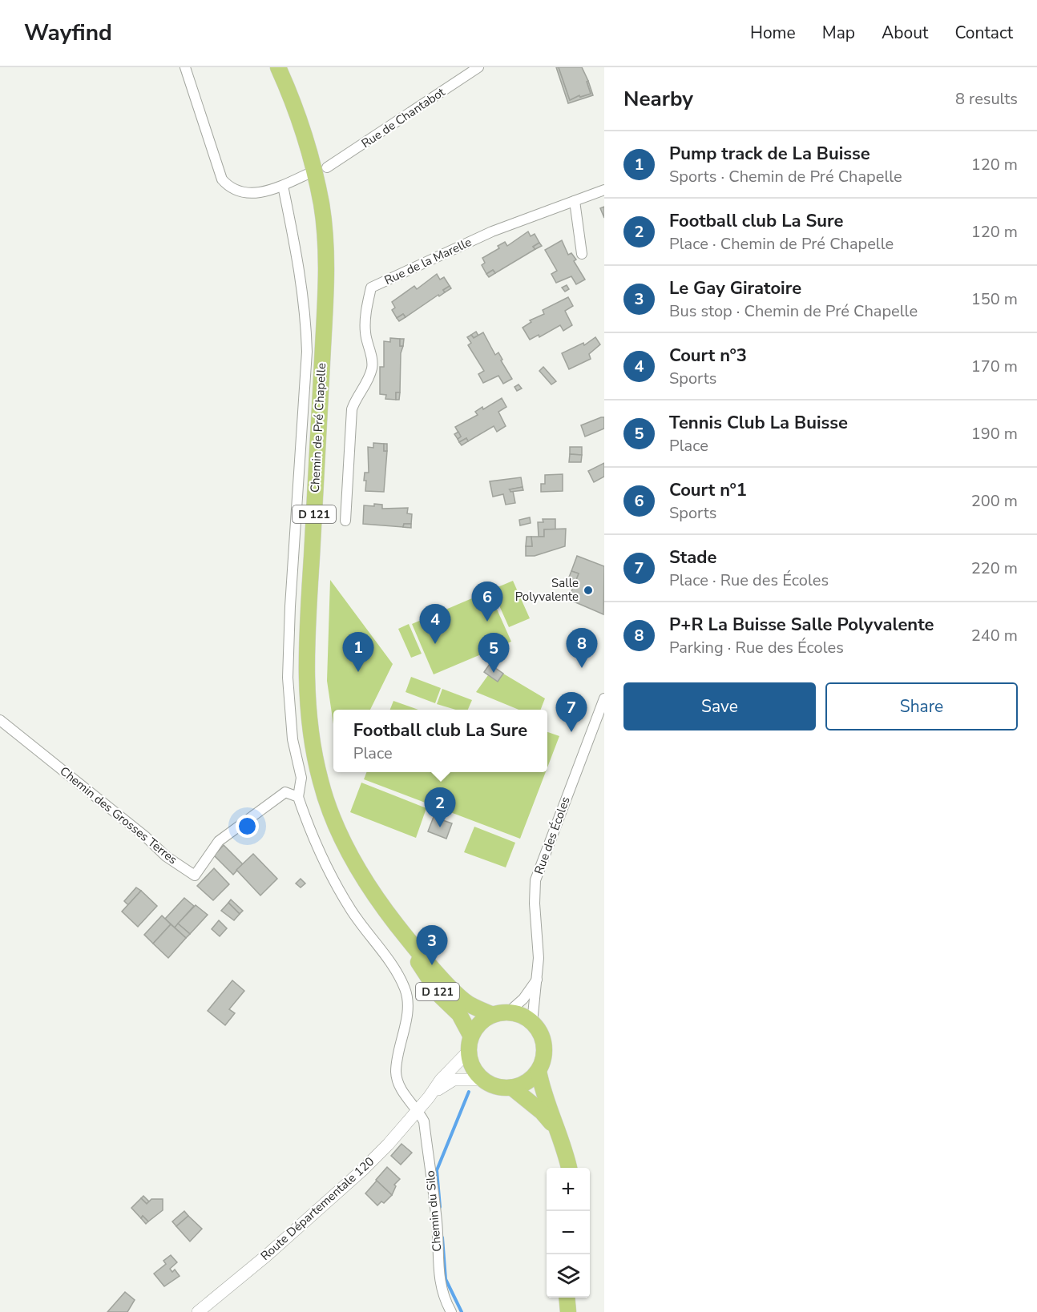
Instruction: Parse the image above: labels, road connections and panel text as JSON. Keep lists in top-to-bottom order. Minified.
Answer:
{"streets":{"main road":["Chemin de Pré Chapelle","D 121"],"street":["Rue de Chantabot","Rue de la Marelle","Chemin des Grosses Terres","Rue des Écoles","Route Départementale 120","Chemin du Silo"]},"crossings":[["Chemin de Pré Chapelle","Rue des Écoles"],["Route Départementale 120","Chemin du Silo"]],"places":["Salle Polyvalente"],"page":{"header":"Wayfind","nav":["Home","Map","About","Contact"],"heading":["Nearby","8 results"],"list":[{"mark":"1","name":"Pump track de La Buisse","note":"Sports · Chemin de Pré Chapelle","value":"120 m"},{"mark":"2","name":"Football club La Sure","note":"Place · Chemin de Pré Chapelle","value":"120 m"},{"mark":"3","name":"Le Gay Giratoire","note":"Bus stop · Chemin de Pré Chapelle","value":"150 m"},{"mark":"4","name":"Court n°3","note":"Sports","value":"170 m"},{"mark":"5","name":"Tennis Club La Buisse","note":"Place","value":"190 m"},{"mark":"6","name":"Court n°1","note":"Sports","value":"200 m"},{"mark":"7","name":"Stade","note":"Place · Rue des Écoles","value":"220 m"},{"mark":"8","name":"P+R La Buisse Salle Polyvalente","note":"Parking · Rue des Écoles","value":"240 m"}],"pins":["6","4","8","1","5","7","2","3"],"buttons":["Save","Share"],"popup":["Football club La Sure","Place"],"map_buttons":["+","−"]}}
